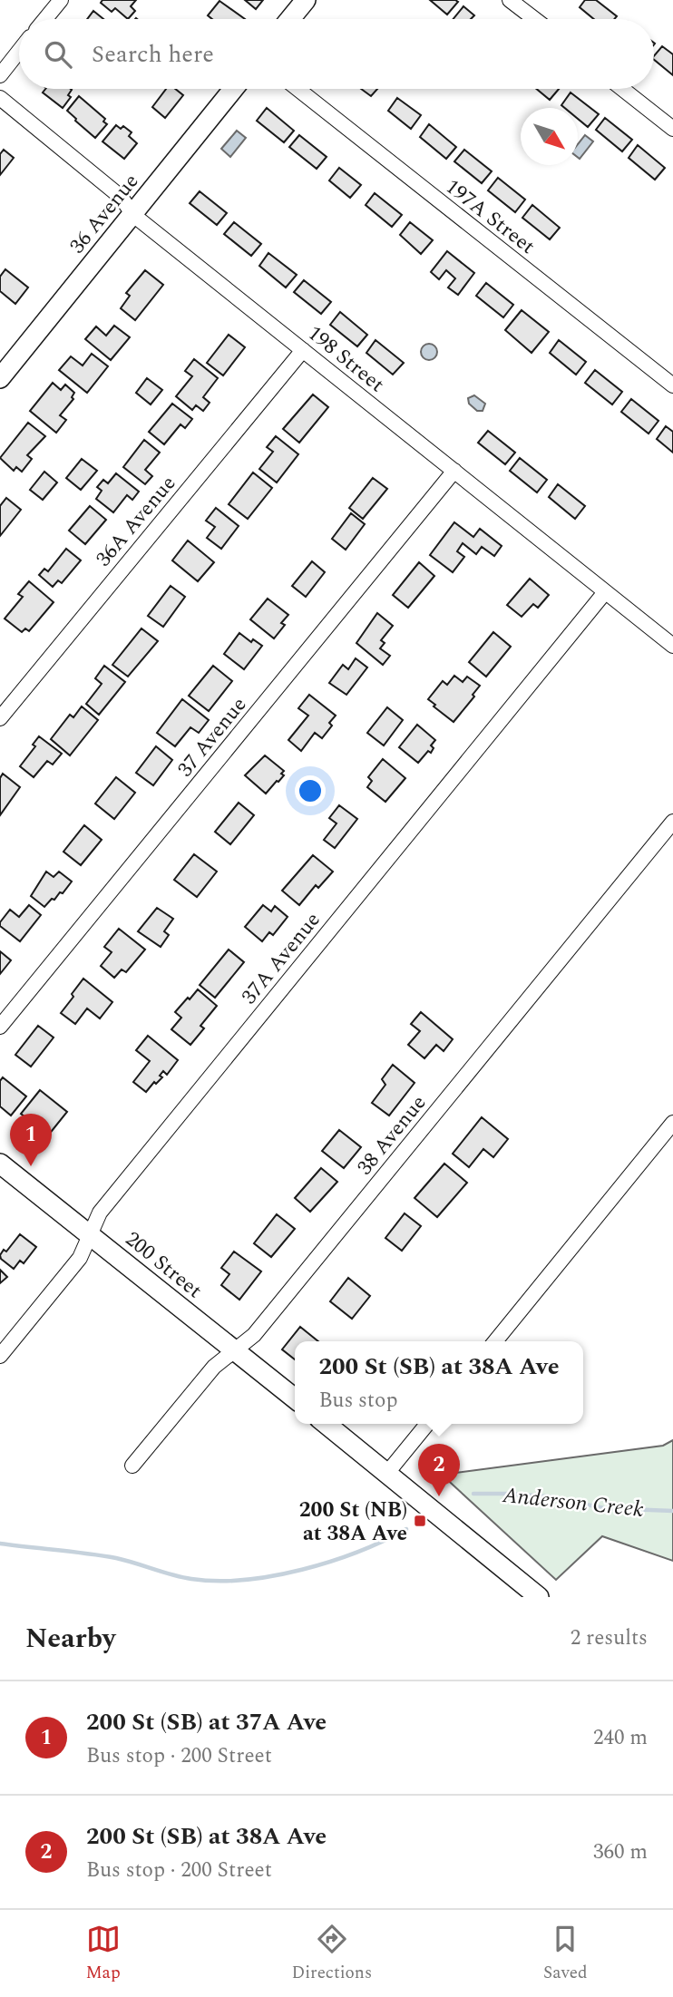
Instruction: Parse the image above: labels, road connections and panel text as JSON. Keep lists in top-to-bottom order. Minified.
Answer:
{"streets":{"main road":["36 Avenue","200 Street"],"street":["197A Street","198 Street","36A Avenue","37 Avenue","37A Avenue","38 Avenue"]},"crossings":[["36 Avenue","198 Street"],["198 Street","36A Avenue"],["198 Street","37 Avenue"],["198 Street","37A Avenue"],["37A Avenue","200 Street"],["38 Avenue","200 Street"]],"water":["Anderson Creek"],"places":{"transit":["200 St (NB) at 38A Ave"]},"north":"bottom right","page":{"search":"Search here","pins":["1","2"],"popup":["200 St (SB) at 38A Ave","Bus stop"],"heading":["Nearby","2 results"],"list":[{"mark":"1","name":"200 St (SB) at 37A Ave","note":"Bus stop · 200 Street","value":"240 m"},{"mark":"2","name":"200 St (SB) at 38A Ave","note":"Bus stop · 200 Street","value":"360 m"}],"nav":["Map","Directions","Saved"]}}
